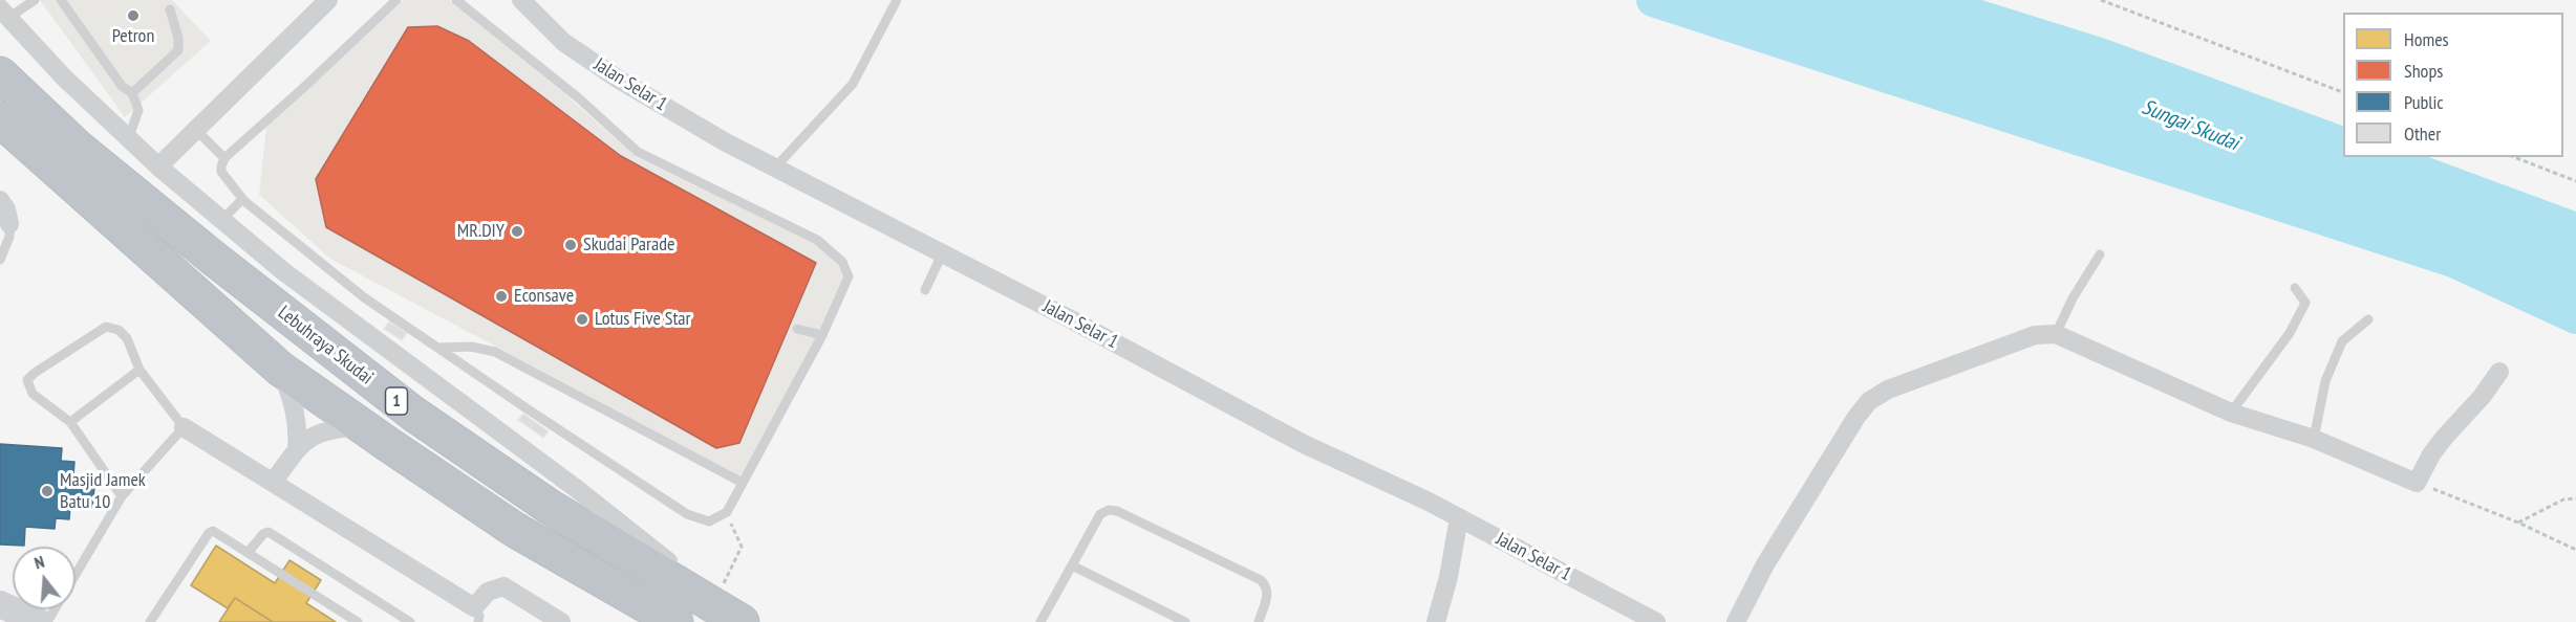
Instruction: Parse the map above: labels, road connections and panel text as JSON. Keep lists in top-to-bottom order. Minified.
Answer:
{"streets":{"highway":["Lebuhraya Skudai","1"],"street":["Jalan Selar 1"]},"water":["Sungai Skudai"],"places":["Petron","MR.DIY","Skudai Parade","Econsave","Lotus Five Star","Masjid Jamek Batu 10"],"legend":["Homes","Shops","Public","Other"],"north":"top"}
